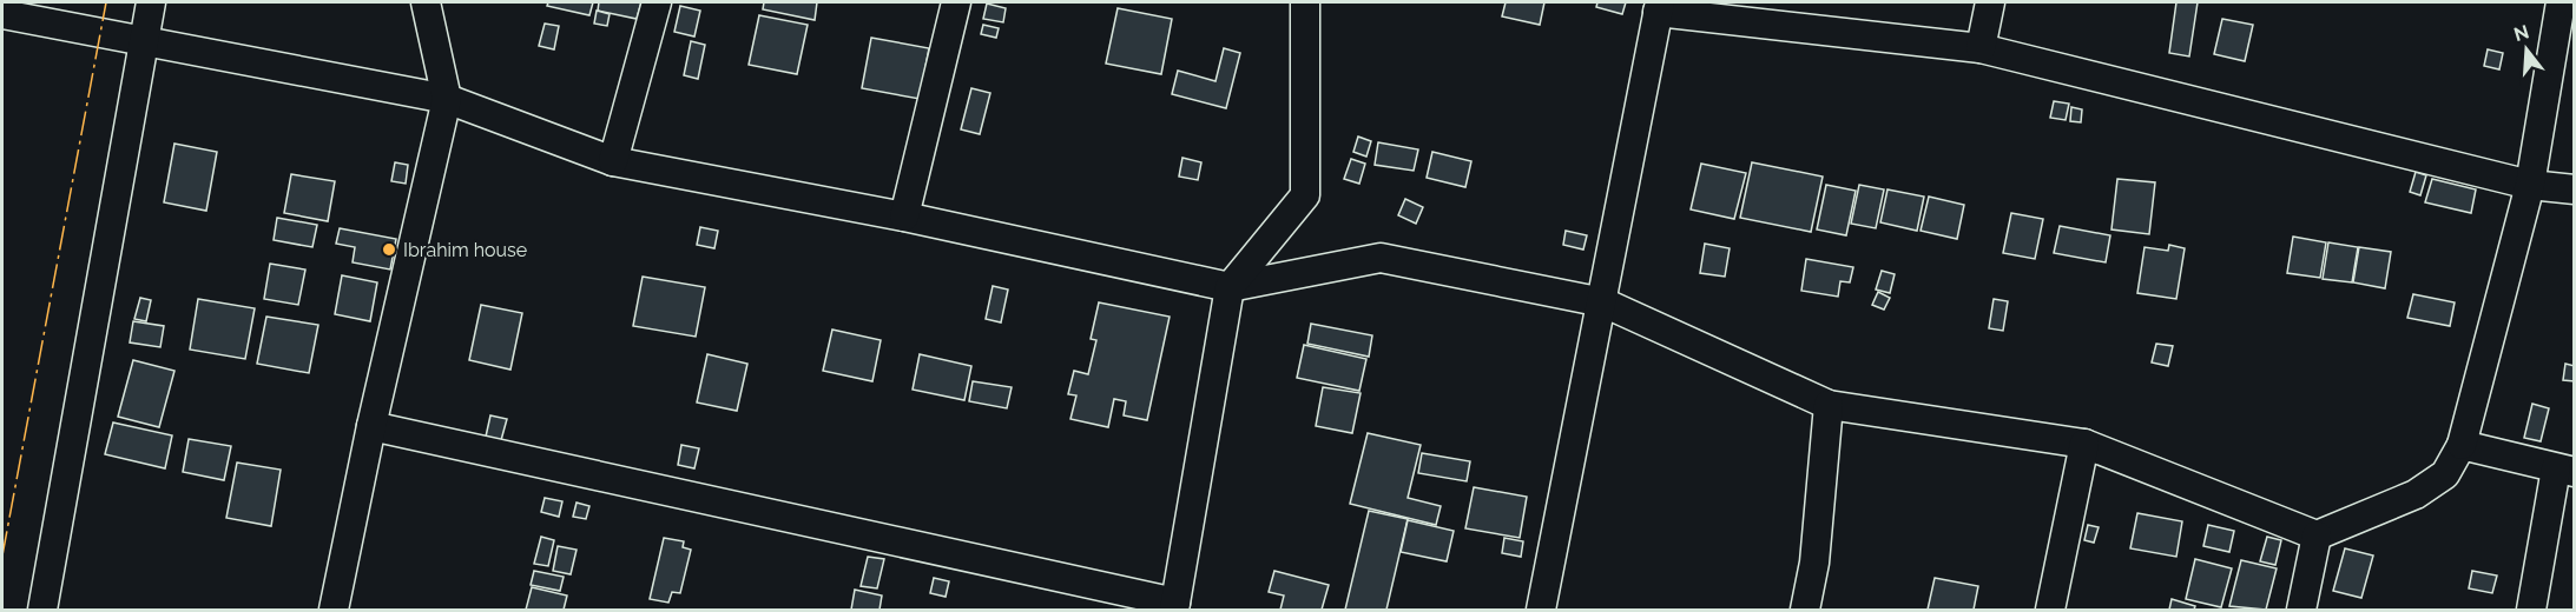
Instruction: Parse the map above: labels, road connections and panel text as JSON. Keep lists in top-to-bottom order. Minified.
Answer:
{"places":["Ibrahim house"],"north":"top"}
